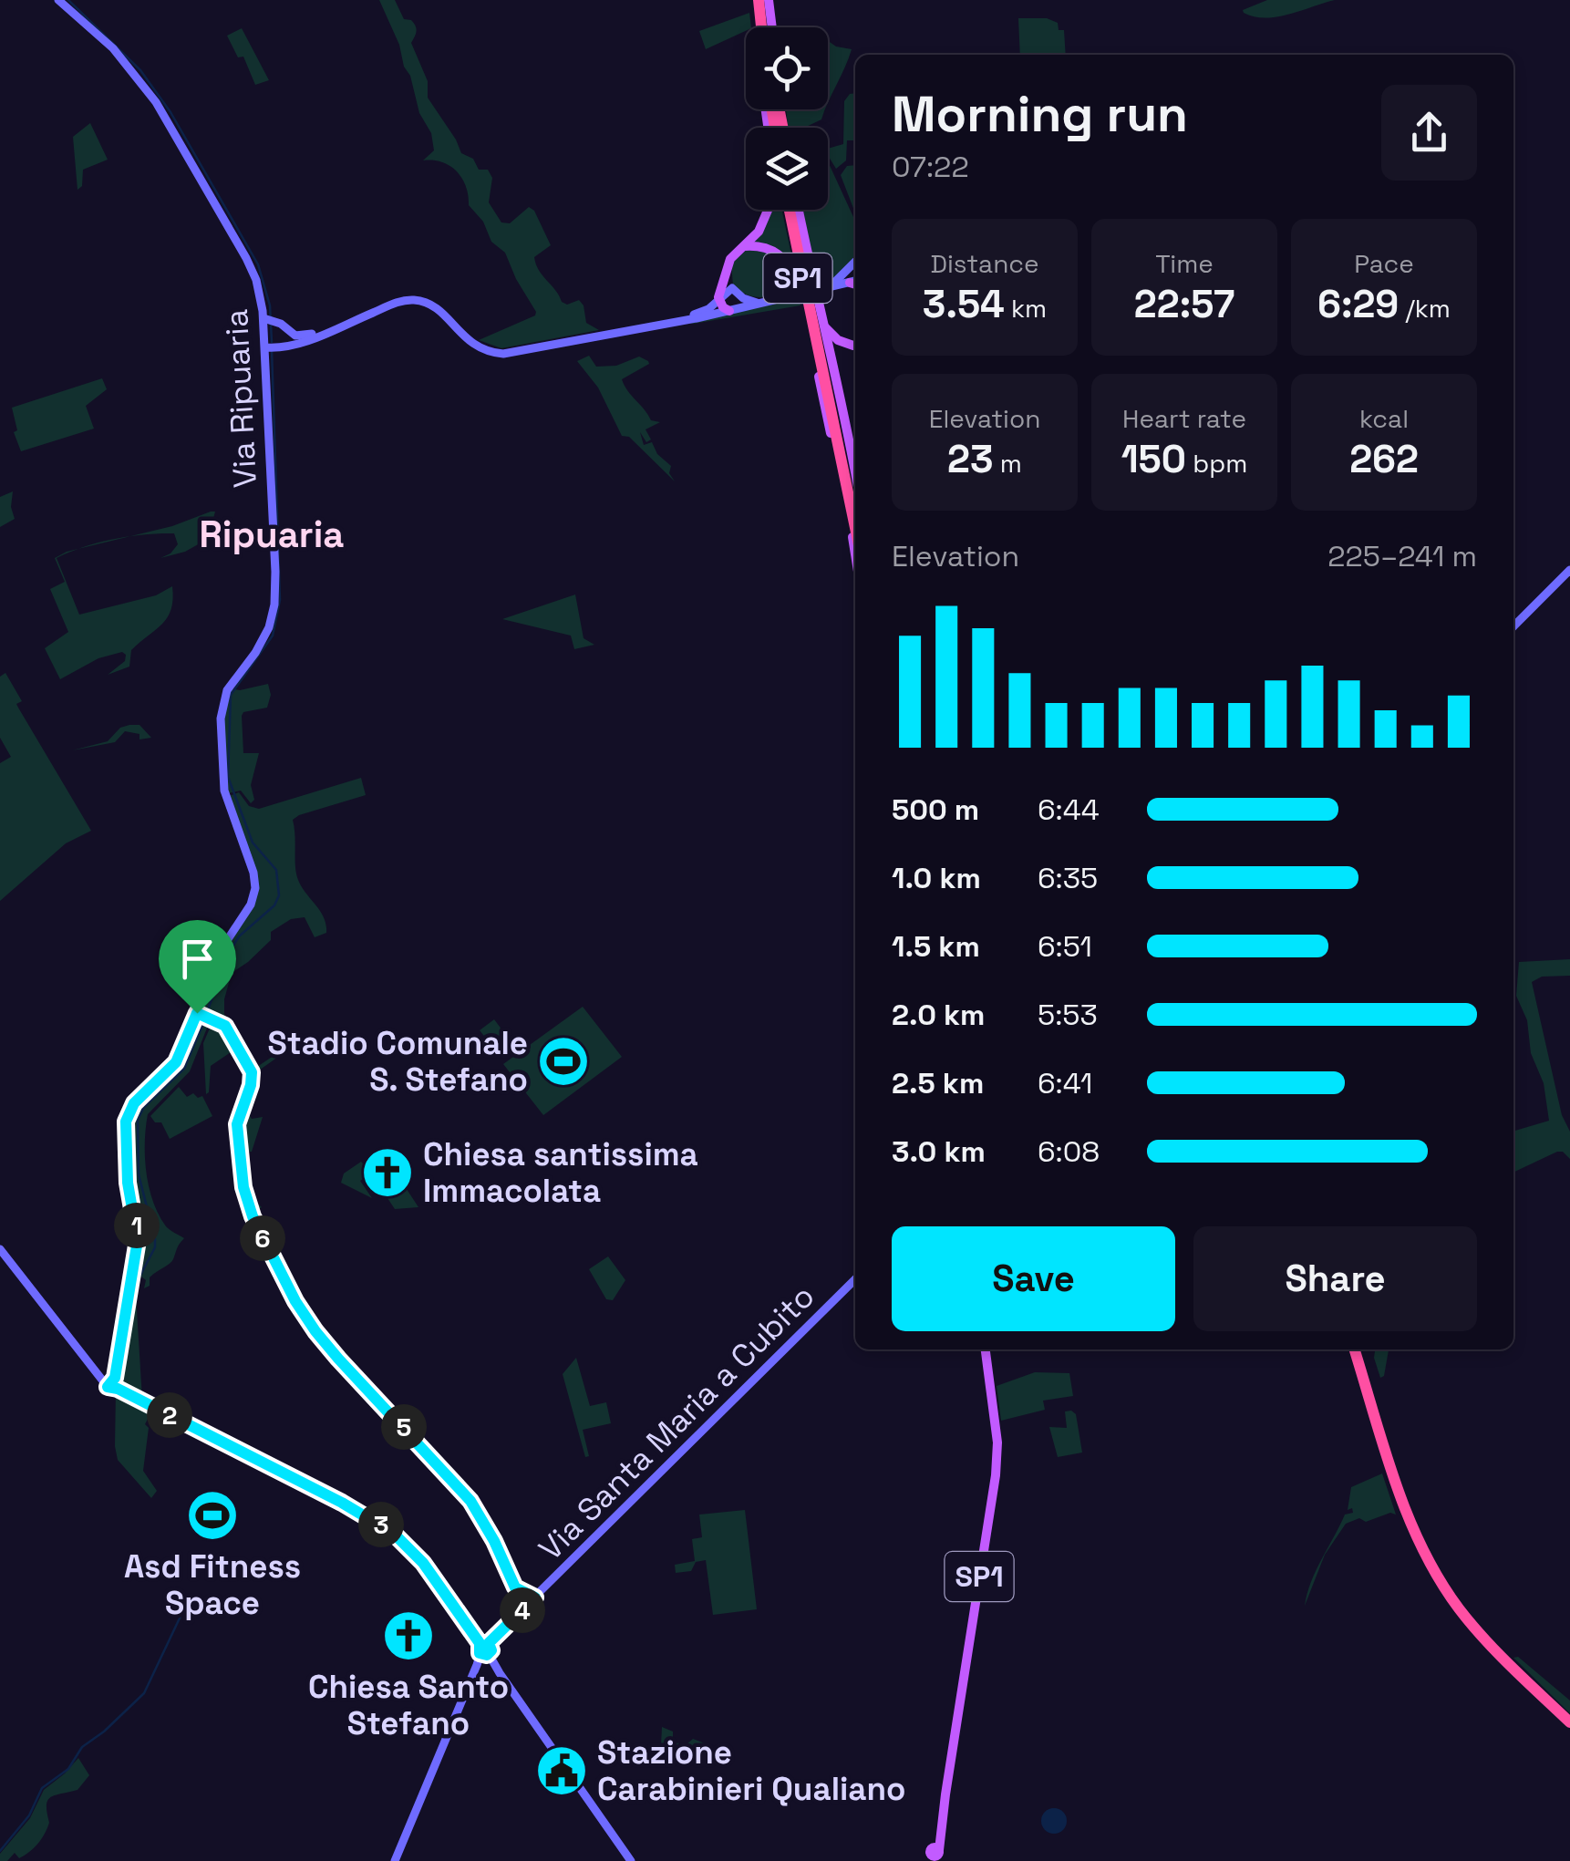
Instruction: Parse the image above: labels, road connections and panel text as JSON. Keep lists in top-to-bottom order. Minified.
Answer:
{"streets":{"main road":["SP1","Via Ripuaria","Via Santa Maria a Cubito"]},"districts":["Ripuaria"],"places":{"sports":["Stadio Comunale S. Stefano","Asd Fitness Space"],"church":["Chiesa santissima Immacolata","Chiesa Santo Stefano"],"public building":["Stazione Carabinieri Qualiano"]},"page":{"heading":["Morning run","07:22"],"stats":[["Distance","3.54 km"],["Time","22:57"],["Pace","6:29 /km"],["Elevation","23 m"],["Heart rate","150 bpm"],["kcal","262"]],"chart":["Elevation","225–241 m"],"list":[{"name":"500 m","note":"6:44"},{"name":"1.0 km","note":"6:35"},{"name":"1.5 km","note":"6:51"},{"name":"2.0 km","note":"5:53"},{"name":"2.5 km","note":"6:41"},{"name":"3.0 km","note":"6:08"}],"pins":["1","6","2","5","3","4"],"buttons":["Save","Share"]}}
